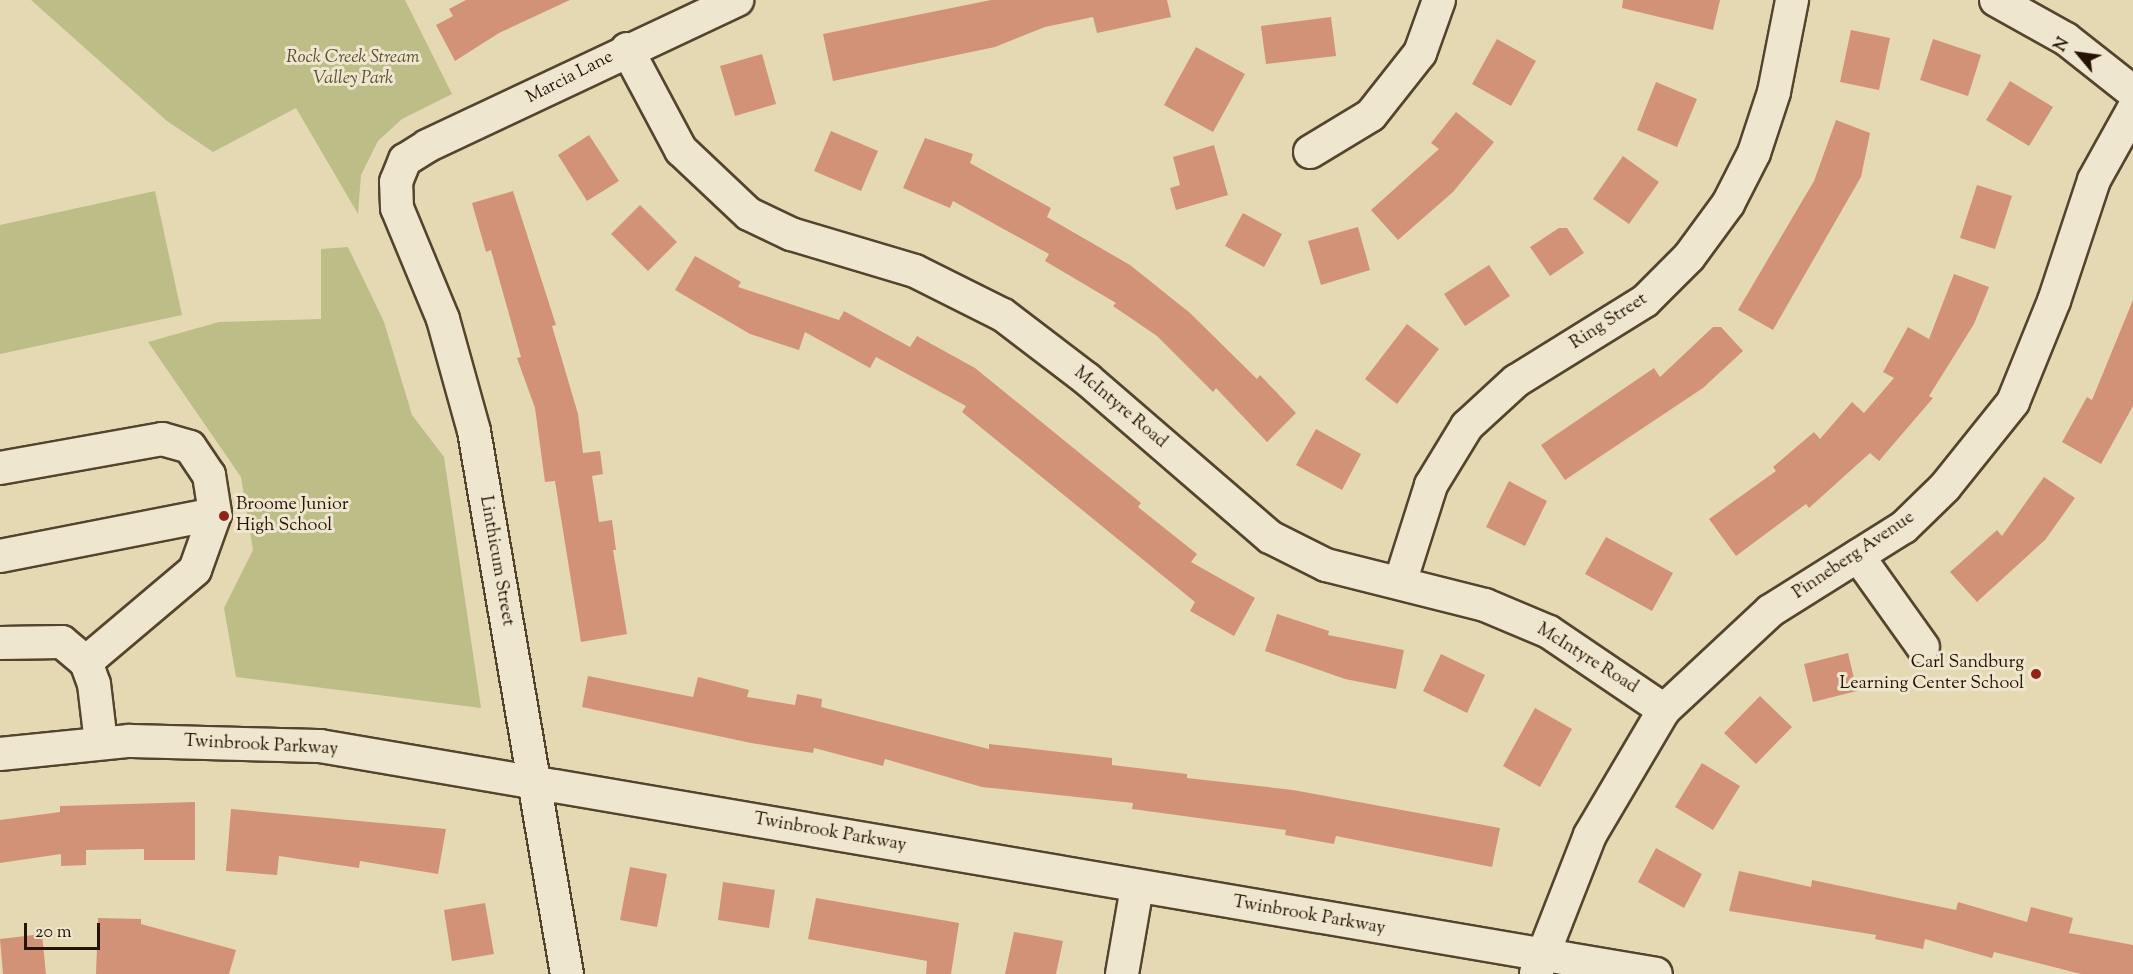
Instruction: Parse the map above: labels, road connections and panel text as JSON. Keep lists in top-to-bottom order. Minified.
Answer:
{"streets":{"street":["Marcia Lane","Ring Street","McIntyre Road","Pinneberg Avenue","Linthicum Street","Twinbrook Parkway"]},"crossings":[["Marcia Lane","McIntyre Road"],["Marcia Lane","Linthicum Street"],["Ring Street","McIntyre Road"],["McIntyre Road","Pinneberg Avenue"],["Pinneberg Avenue","Twinbrook Parkway"],["Linthicum Street","Twinbrook Parkway"]],"parks":["Rock Creek Stream Valley Park"],"places":["Broome Junior High School","Carl Sandburg Learning Center School"],"scale_bar":"20 m","north":"top left"}
